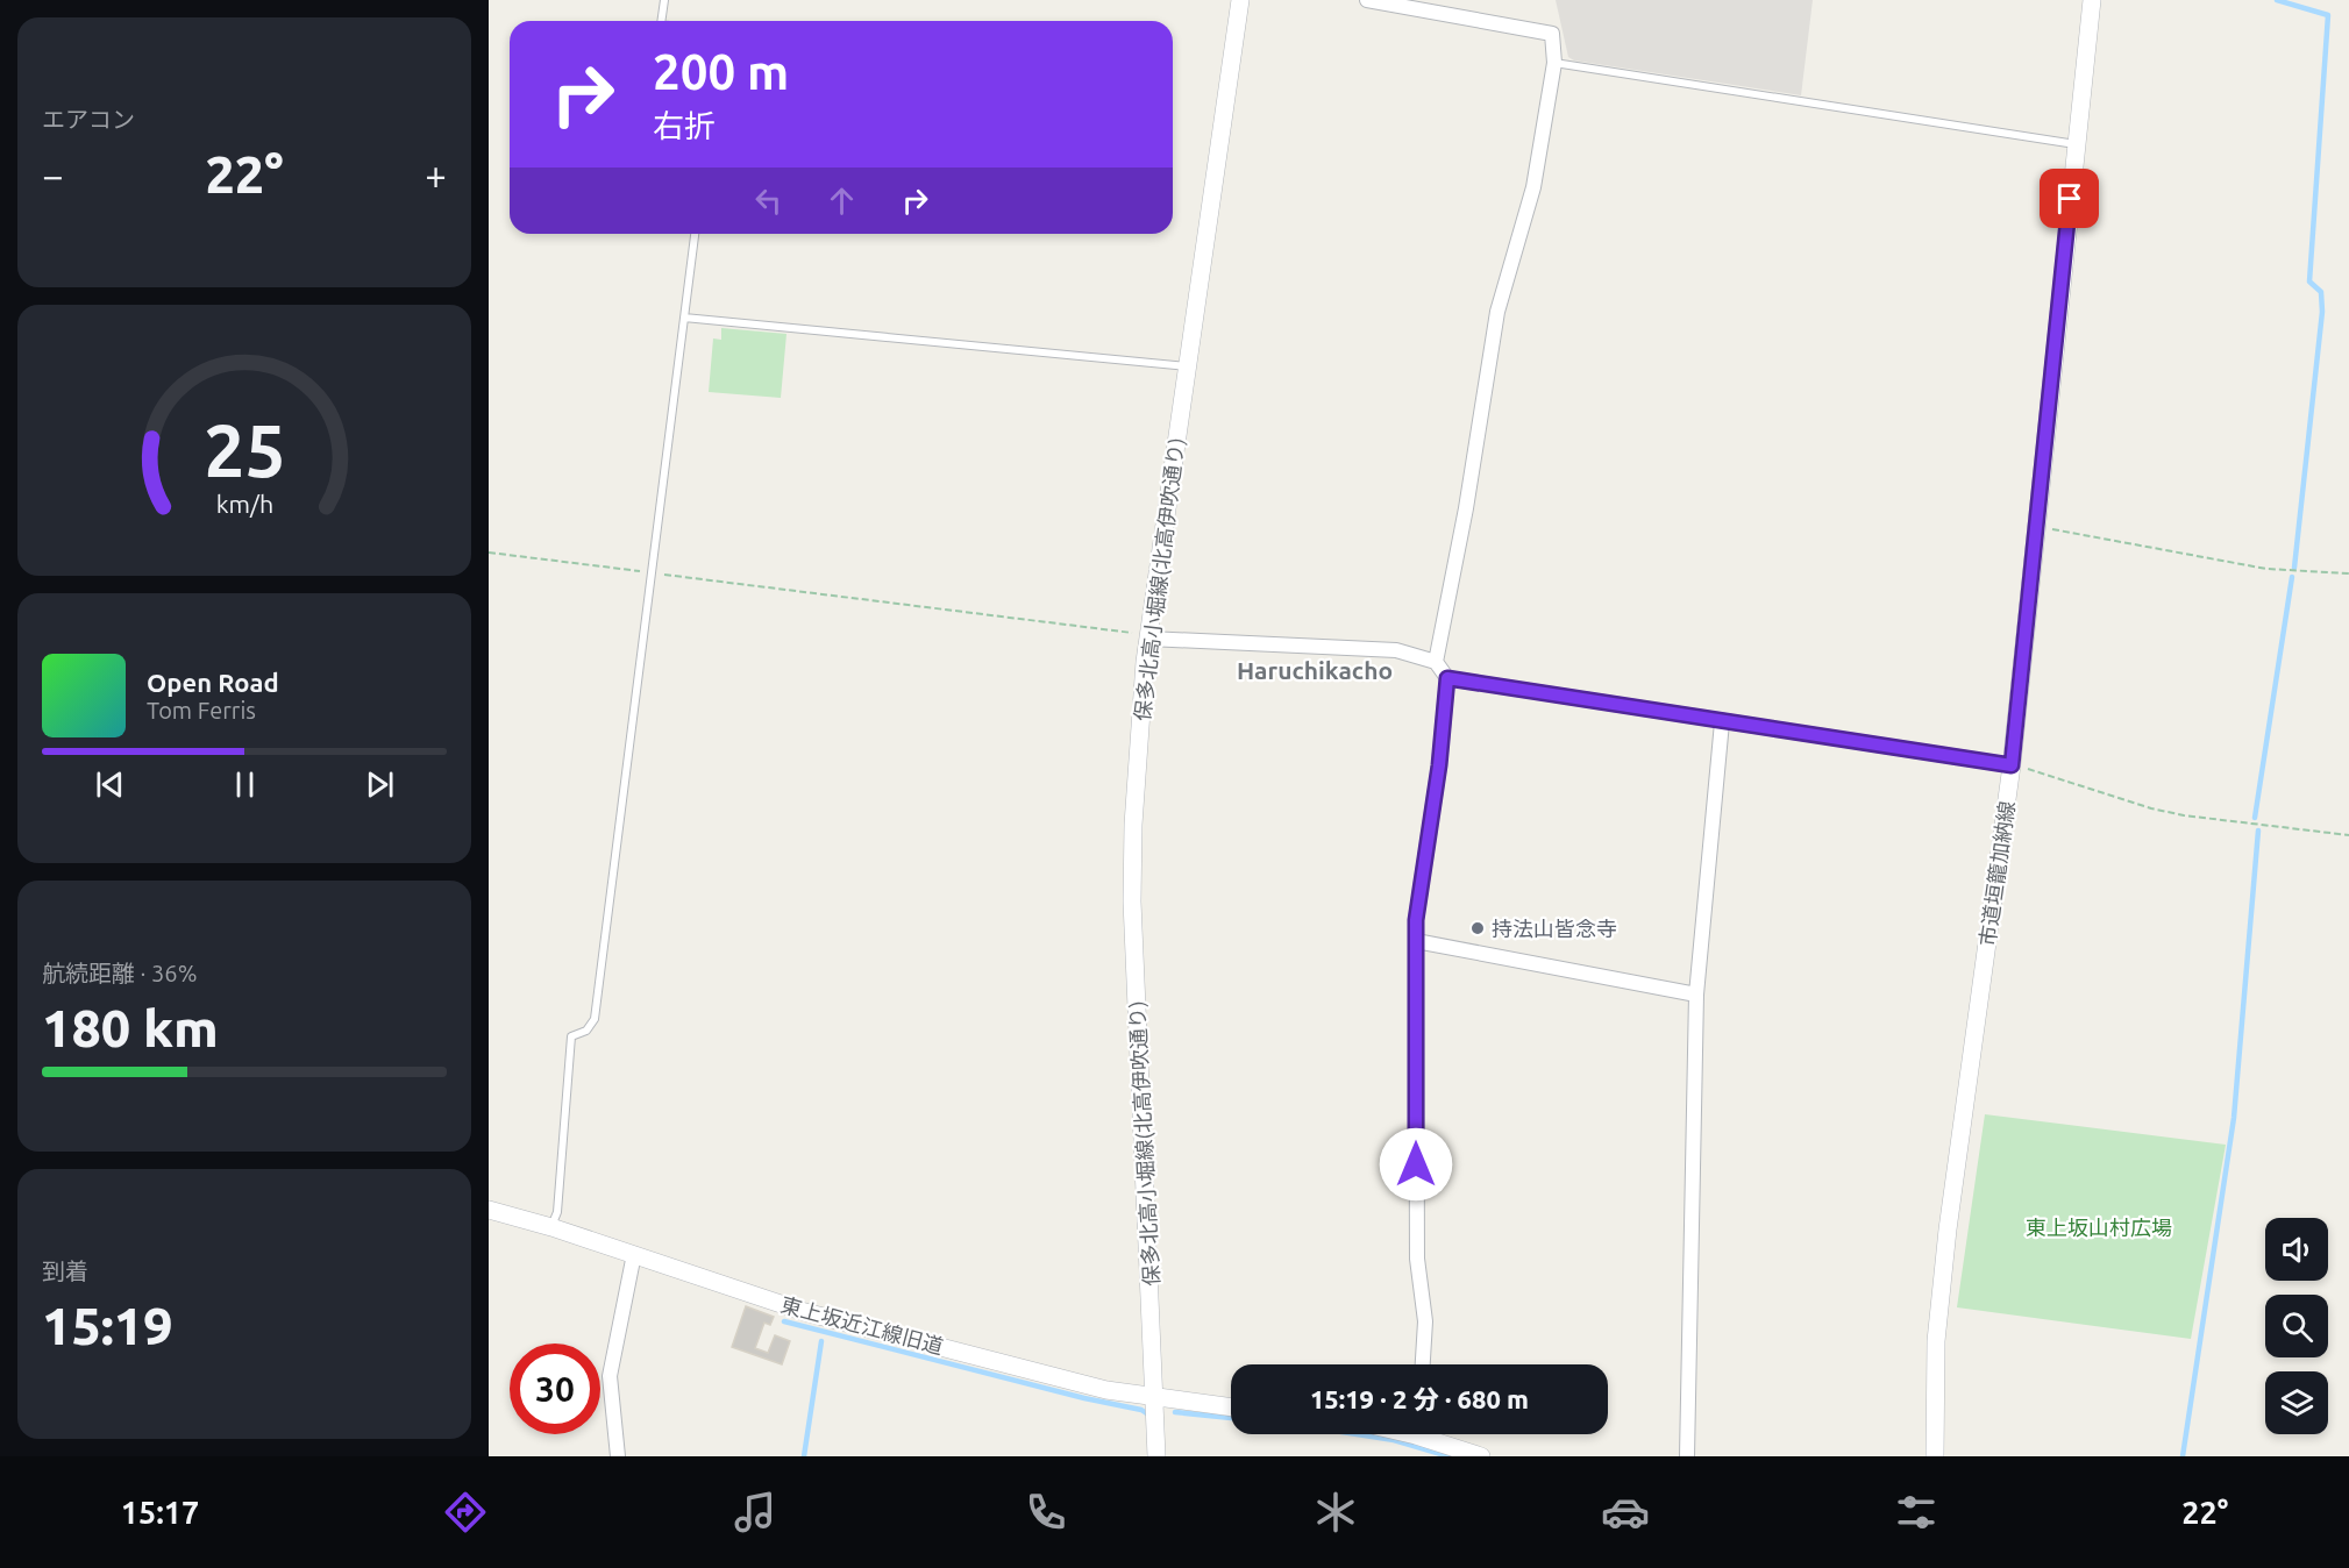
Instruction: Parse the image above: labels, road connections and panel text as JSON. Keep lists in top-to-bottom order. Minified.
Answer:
{"streets":{"street":["保多北高小堀線(北高伊吹通り)","市道垣籠加納線","東上坂近江線旧道"]},"crossings":[["保多北高小堀線(北高伊吹通り)","東上坂近江線旧道"]],"districts":["Haruchikacho"],"parks":["東上坂山村広場"],"places":["持法山皆念寺"],"page":{"tile":["エアコン",["航続距離 · 36%","180 km"],["到着","15:19"]],"turn":["200 m","右折"],"heat":["−","22°","+"],"song":["Open Road","Tom Ferris"],"limit":"30","trip":"15:19 · 2 分 · 680 m","tabs":["15:17","22°"],"gauge":["25","km/h"]}}
